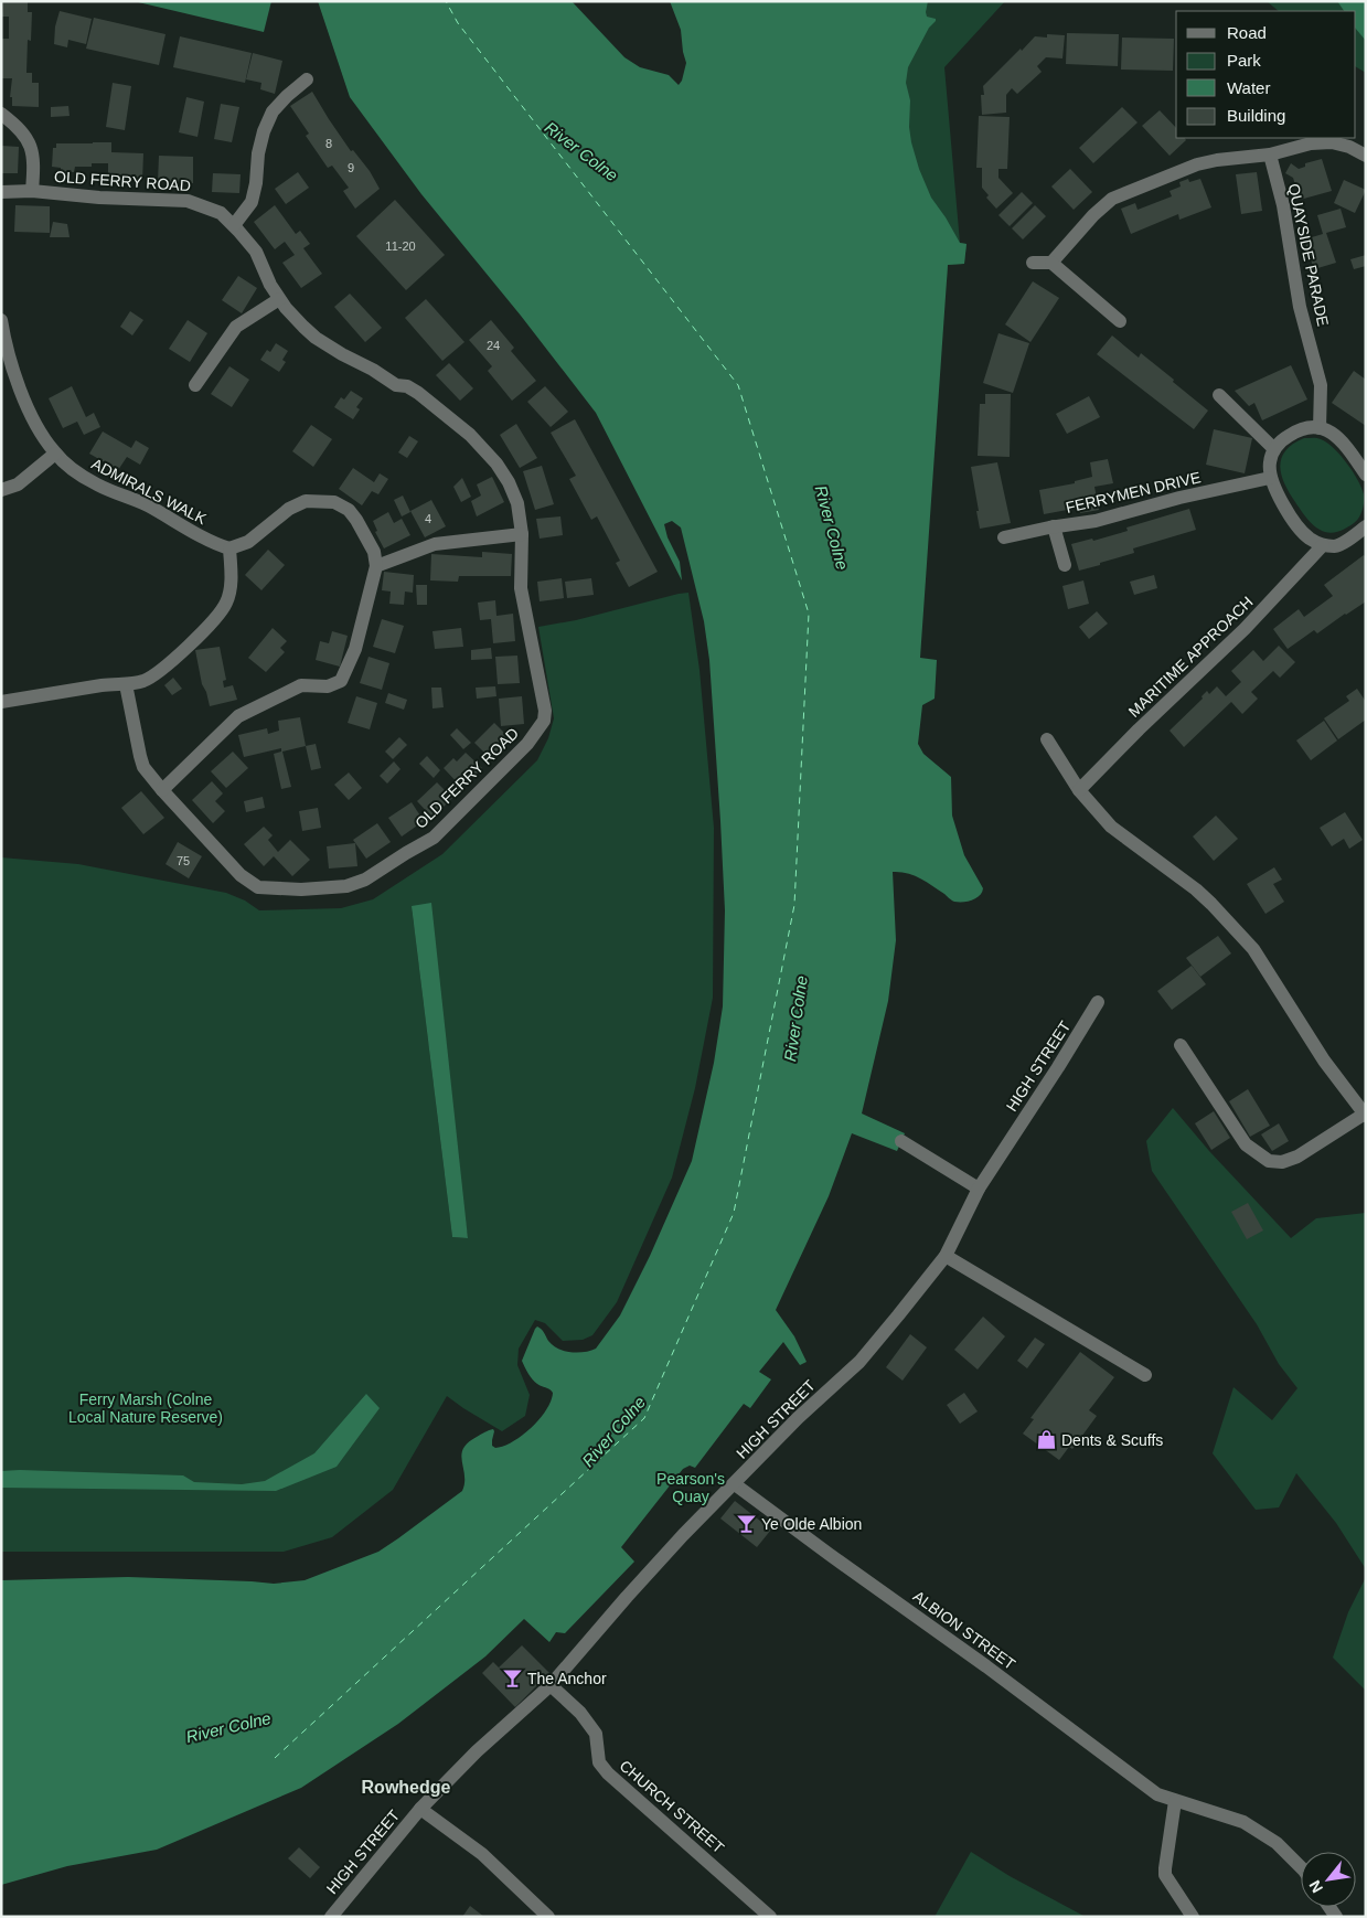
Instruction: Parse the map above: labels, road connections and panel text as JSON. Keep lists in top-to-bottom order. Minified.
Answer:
{"streets":{"street":["OLD FERRY ROAD","QUAYSIDE PARADE","ADMIRALS WALK","FERRYMEN DRIVE","MARITIME APPROACH","HIGH STREET","ALBION STREET","CHURCH STREET"]},"crossings":[["HIGH STREET","ALBION STREET"],["HIGH STREET","CHURCH STREET"]],"districts":["Rowhedge"],"water":["River Colne"],"parks":["Ferry Marsh (Colne Local Nature Reserve)","Pearson's Quay"],"places":{"shop":["Dents & Scuffs"],"bar":["Ye Olde Albion","The Anchor"]},"house_numbers":["8","9","11-20","24","4","75"],"legend":["Road","Park","Water","Building"],"north":"bottom left"}
